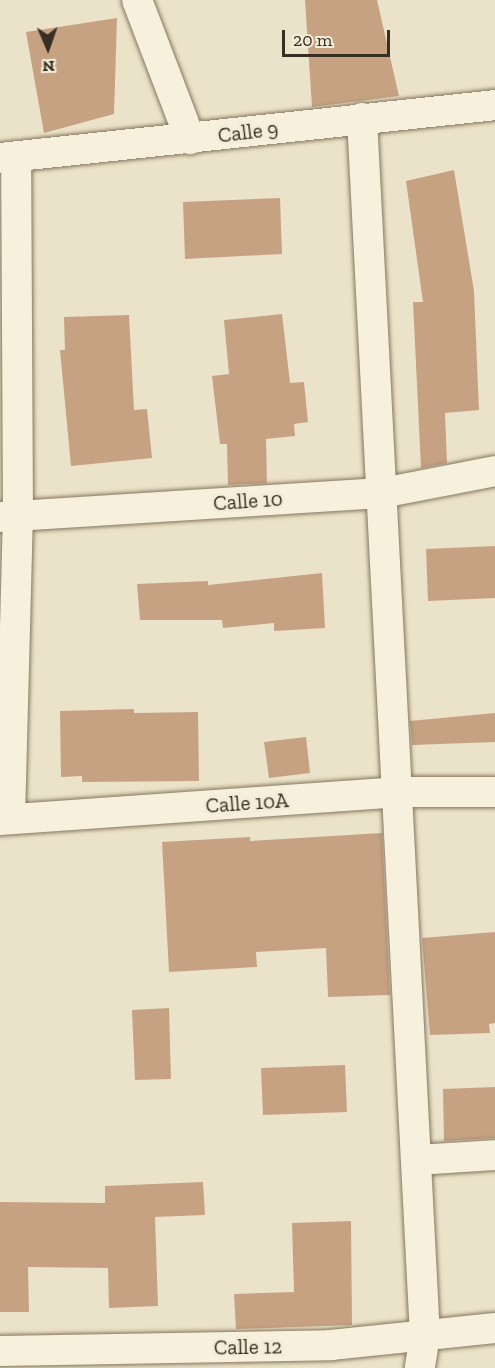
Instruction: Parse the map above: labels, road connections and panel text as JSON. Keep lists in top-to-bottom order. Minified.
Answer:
{"streets":{"street":["Calle 9","Calle 10","Calle 10A","Calle 12"]},"scale_bar":"20 m","north":"bottom"}
